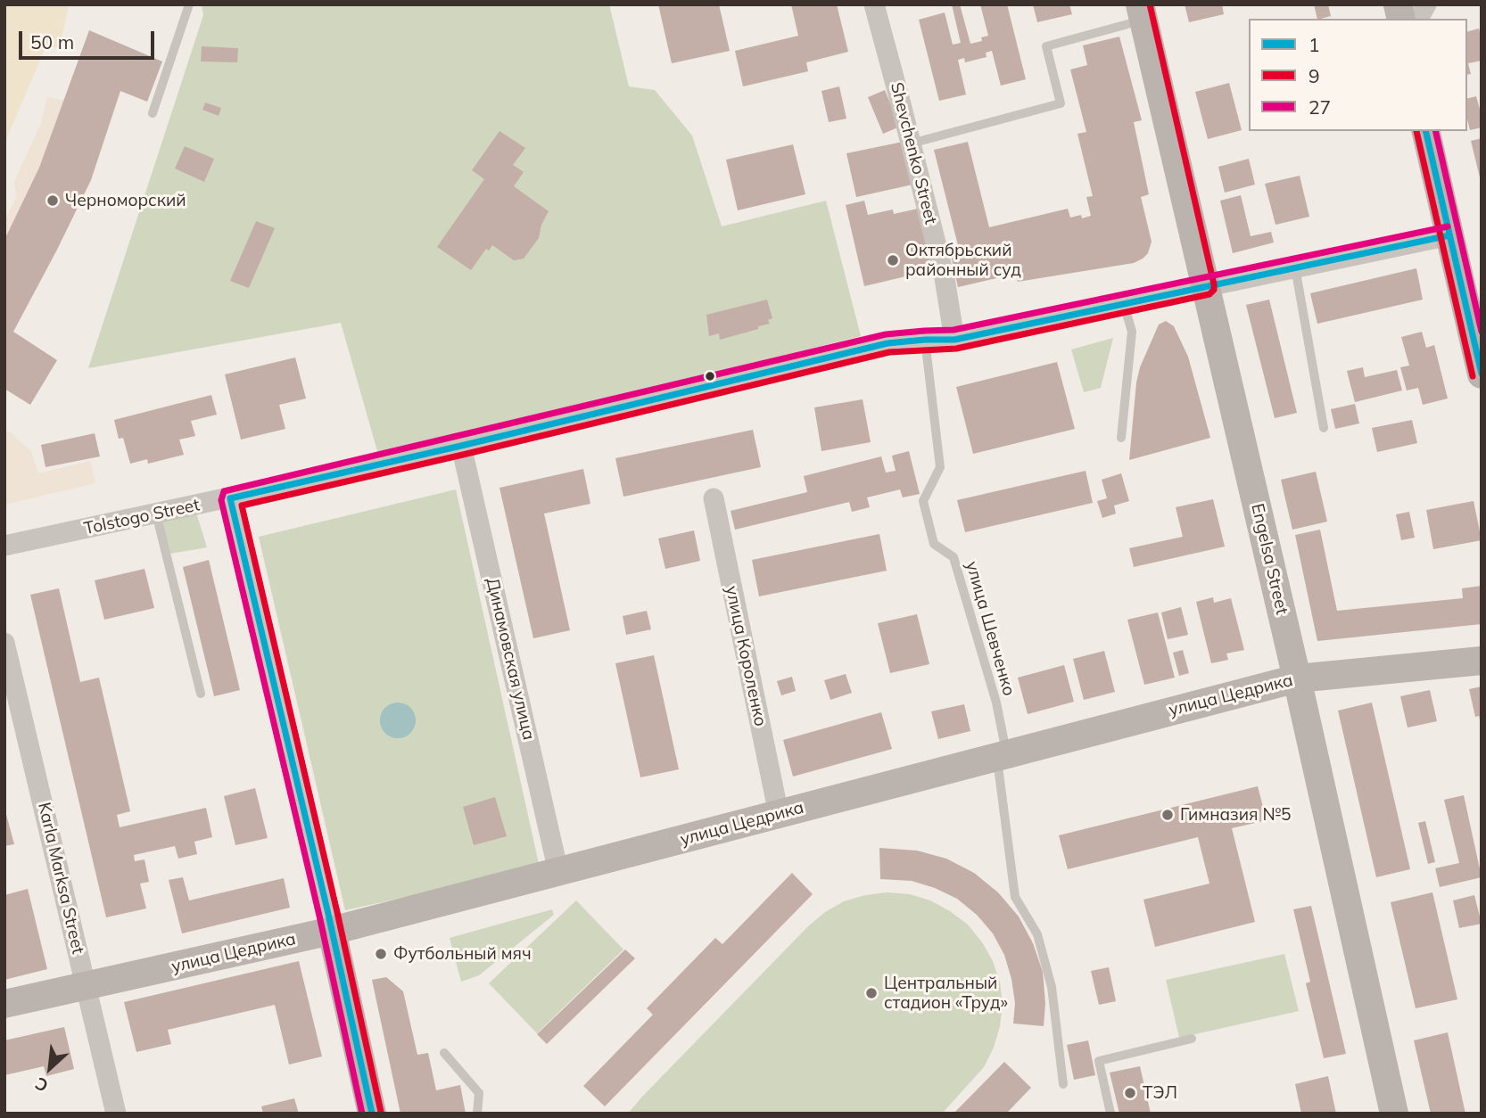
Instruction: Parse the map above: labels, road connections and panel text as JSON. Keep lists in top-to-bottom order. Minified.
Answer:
{"streets":{"street":["Shevchenko Street","Tolstogo Street","Engelsa Street","улица Короленко","Динамовская улица","улица Цедрика","Karla Marksa Street"],"lane":["улица Шевченко"]},"crossings":[["Shevchenko Street","Tolstogo Street"],["Tolstogo Street","Engelsa Street"],["Tolstogo Street","улица Шевченко"],["Tolstogo Street","Динамовская улица"],["Engelsa Street","улица Цедрика"],["улица Шевченко","улица Цедрика"],["улица Короленко","улица Цедрика"],["Динамовская улица","улица Цедрика"],["улица Цедрика","Karla Marksa Street"]],"places":["Черноморский","Октябрьский районный суд","Гимназия №5","Футбольный мяч","Центральный стадион «Труд»","ТЭЛ"],"lines":["transit line 9","transit line 1","transit line 27"],"legend":["1","9","27"],"scale_bar":"50 m","north":"bottom left"}
